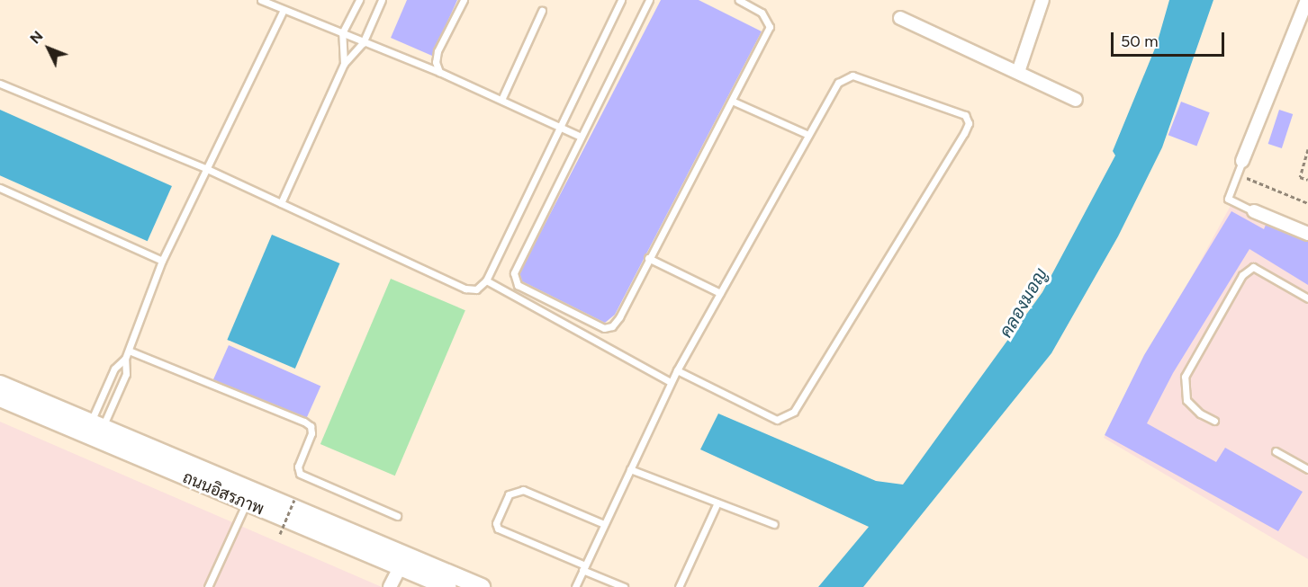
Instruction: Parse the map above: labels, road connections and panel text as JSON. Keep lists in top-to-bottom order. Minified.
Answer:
{"streets":{"main road":["ถนนอิสรภาพ"]},"water":["คลองมอญ"],"scale_bar":"50 m","north":"top left"}
